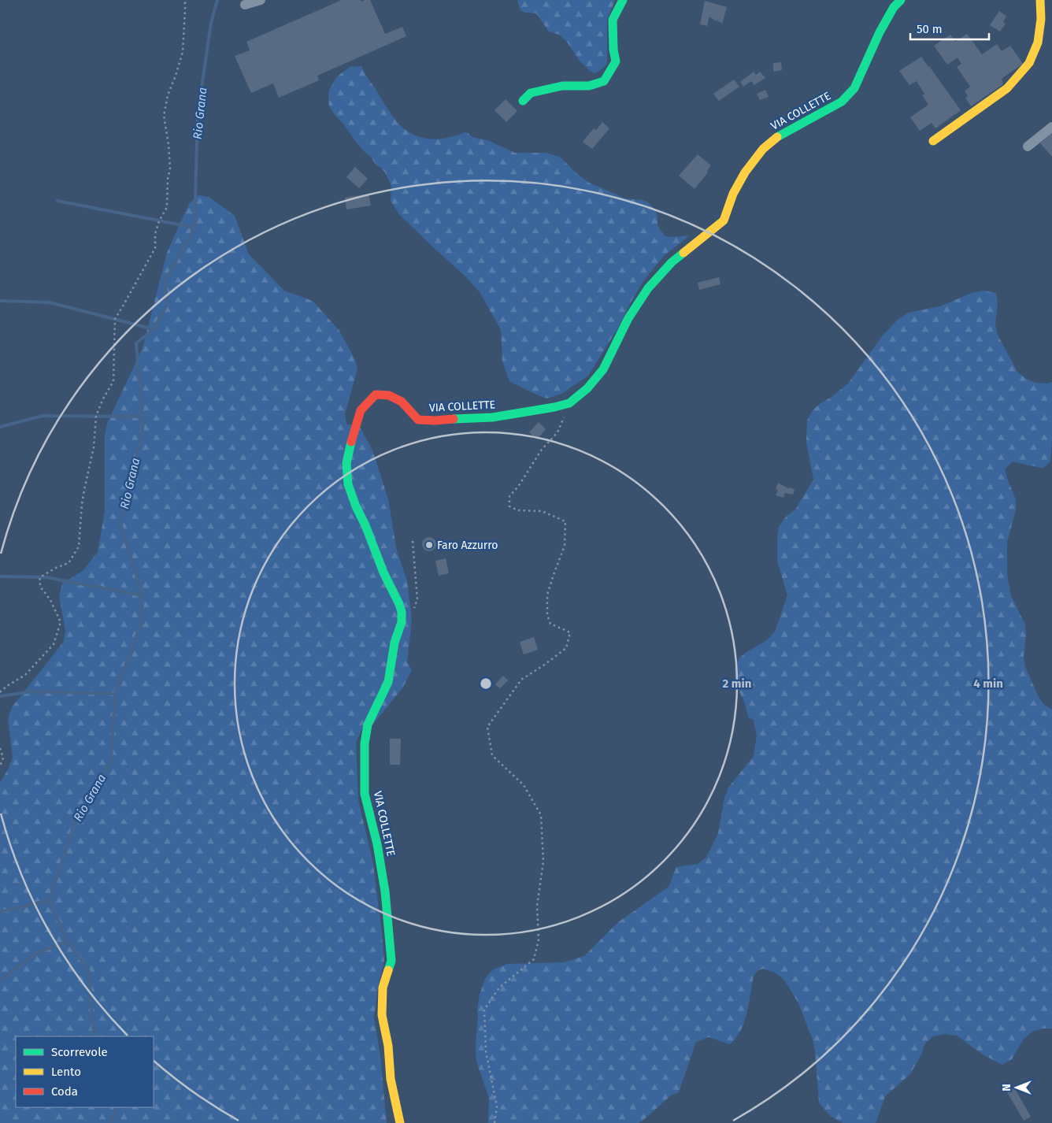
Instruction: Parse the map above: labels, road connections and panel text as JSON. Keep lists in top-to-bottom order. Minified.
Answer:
{"streets":{"street":["VIA COLLETTE"]},"water":["Rio Grana"],"places":["Faro Azzurro"],"legend":["Scorrevole","Lento","Coda"],"scale_bar":"50 m","north":"left","rings":["2 min","4 min"]}
